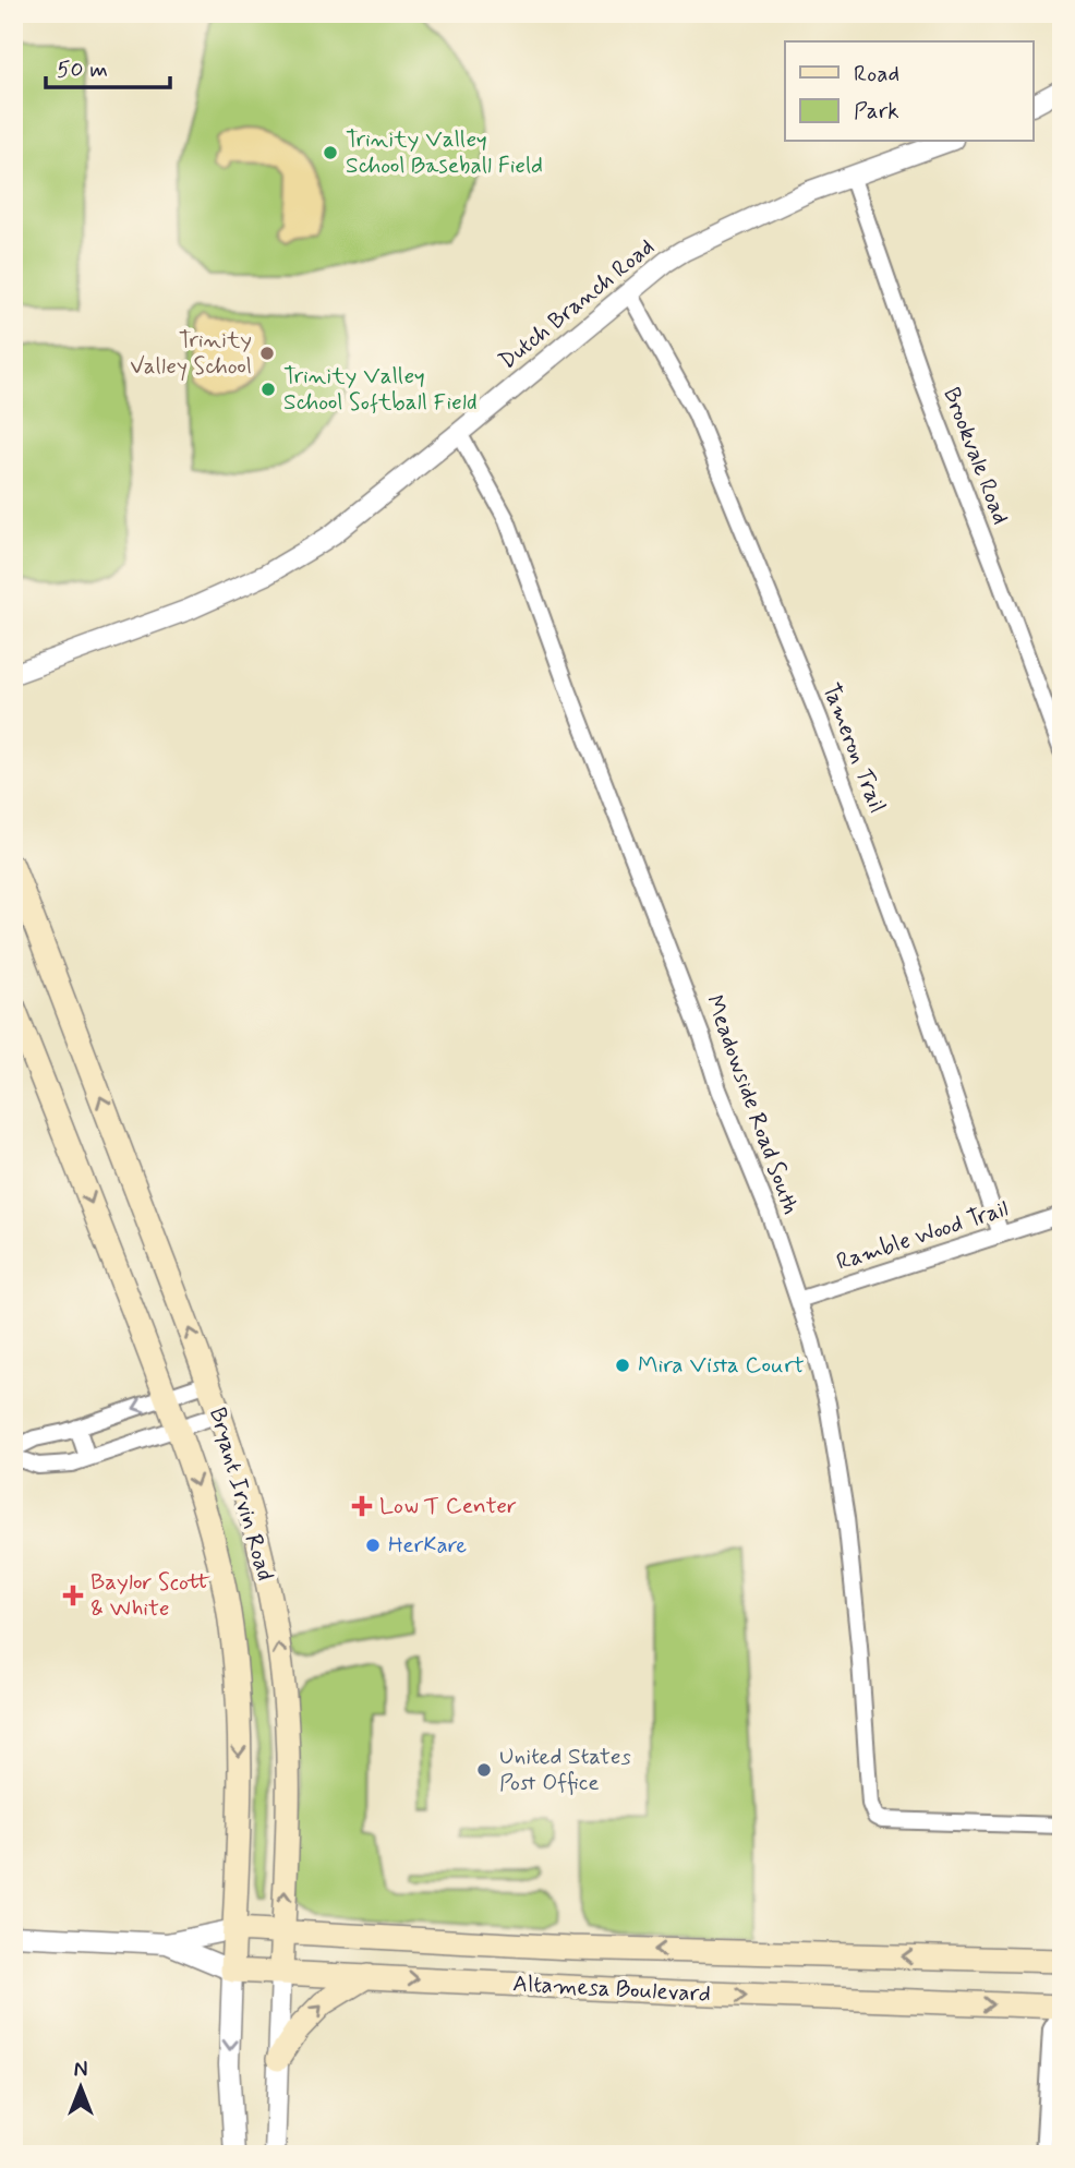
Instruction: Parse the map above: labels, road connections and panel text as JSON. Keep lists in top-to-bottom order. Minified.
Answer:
{"streets":{"main road":["Bryant Irvin Road","Altamesa Boulevard"],"street":["Dutch Branch Road","Brookvale Road","Tameron Trail","Meadowside Road South","Ramble Wood Trail"]},"crossings":[["Dutch Branch Road","Brookvale Road"],["Dutch Branch Road","Tameron Trail"],["Dutch Branch Road","Meadowside Road South"],["Tameron Trail","Ramble Wood Trail"],["Meadowside Road South","Ramble Wood Trail"],["Bryant Irvin Road","Altamesa Boulevard"]],"places":{"other":["Trinity Valley School Baseball Field","Trinity Valley School","Trinity Valley School Softball Field","Mira Vista Court","HerKare","United States Post Office"],"health":["Low T Center","Baylor Scott & White"]},"legend":["Road","Park"],"scale_bar":"50 m","north":"top"}
